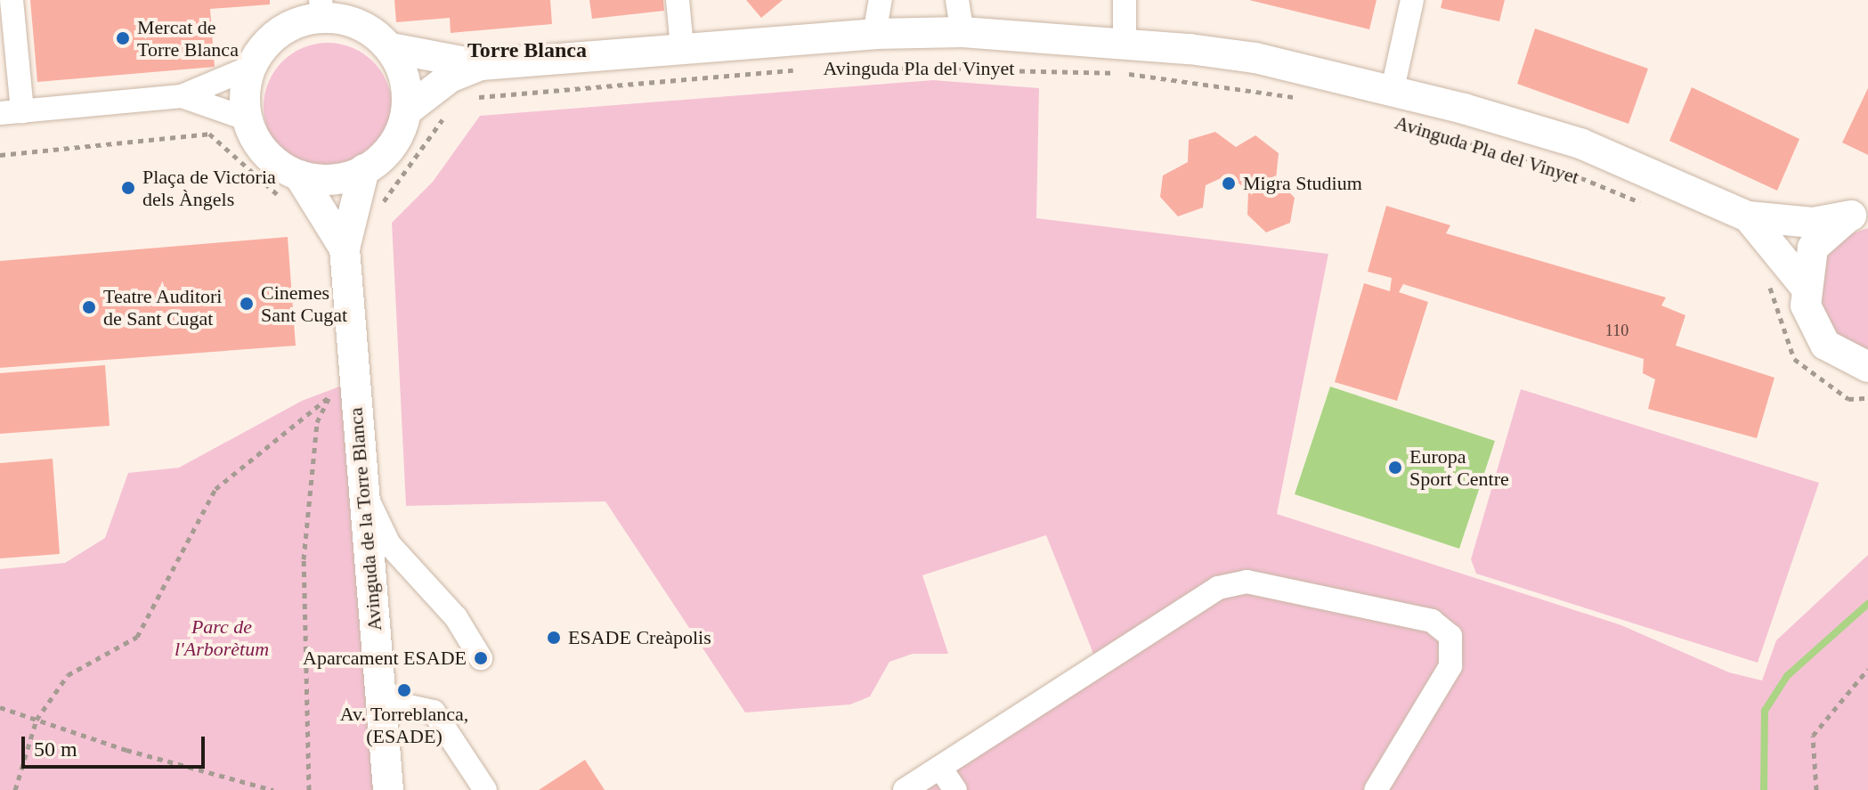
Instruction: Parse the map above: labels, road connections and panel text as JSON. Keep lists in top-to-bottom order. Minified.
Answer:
{"streets":{"main road":["Avinguda Pla del Vinyet","Avinguda de la Torre Blanca"]},"crossings":[["Avinguda Pla del Vinyet","Avinguda de la Torre Blanca"]],"districts":["Torre Blanca"],"parks":["Parc de l'Arborètum"],"places":["Mercat de Torre Blanca","Migra Studium","Plaça de Victoria dels Àngels","Cinemes Sant Cugat","Teatre Auditori de Sant Cugat","Europa Sport Centre","ESADE Creàpolis","Aparcament ESADE","Av. Torreblanca, (ESADE)"],"house_numbers":["110"],"scale_bar":"50 m"}
